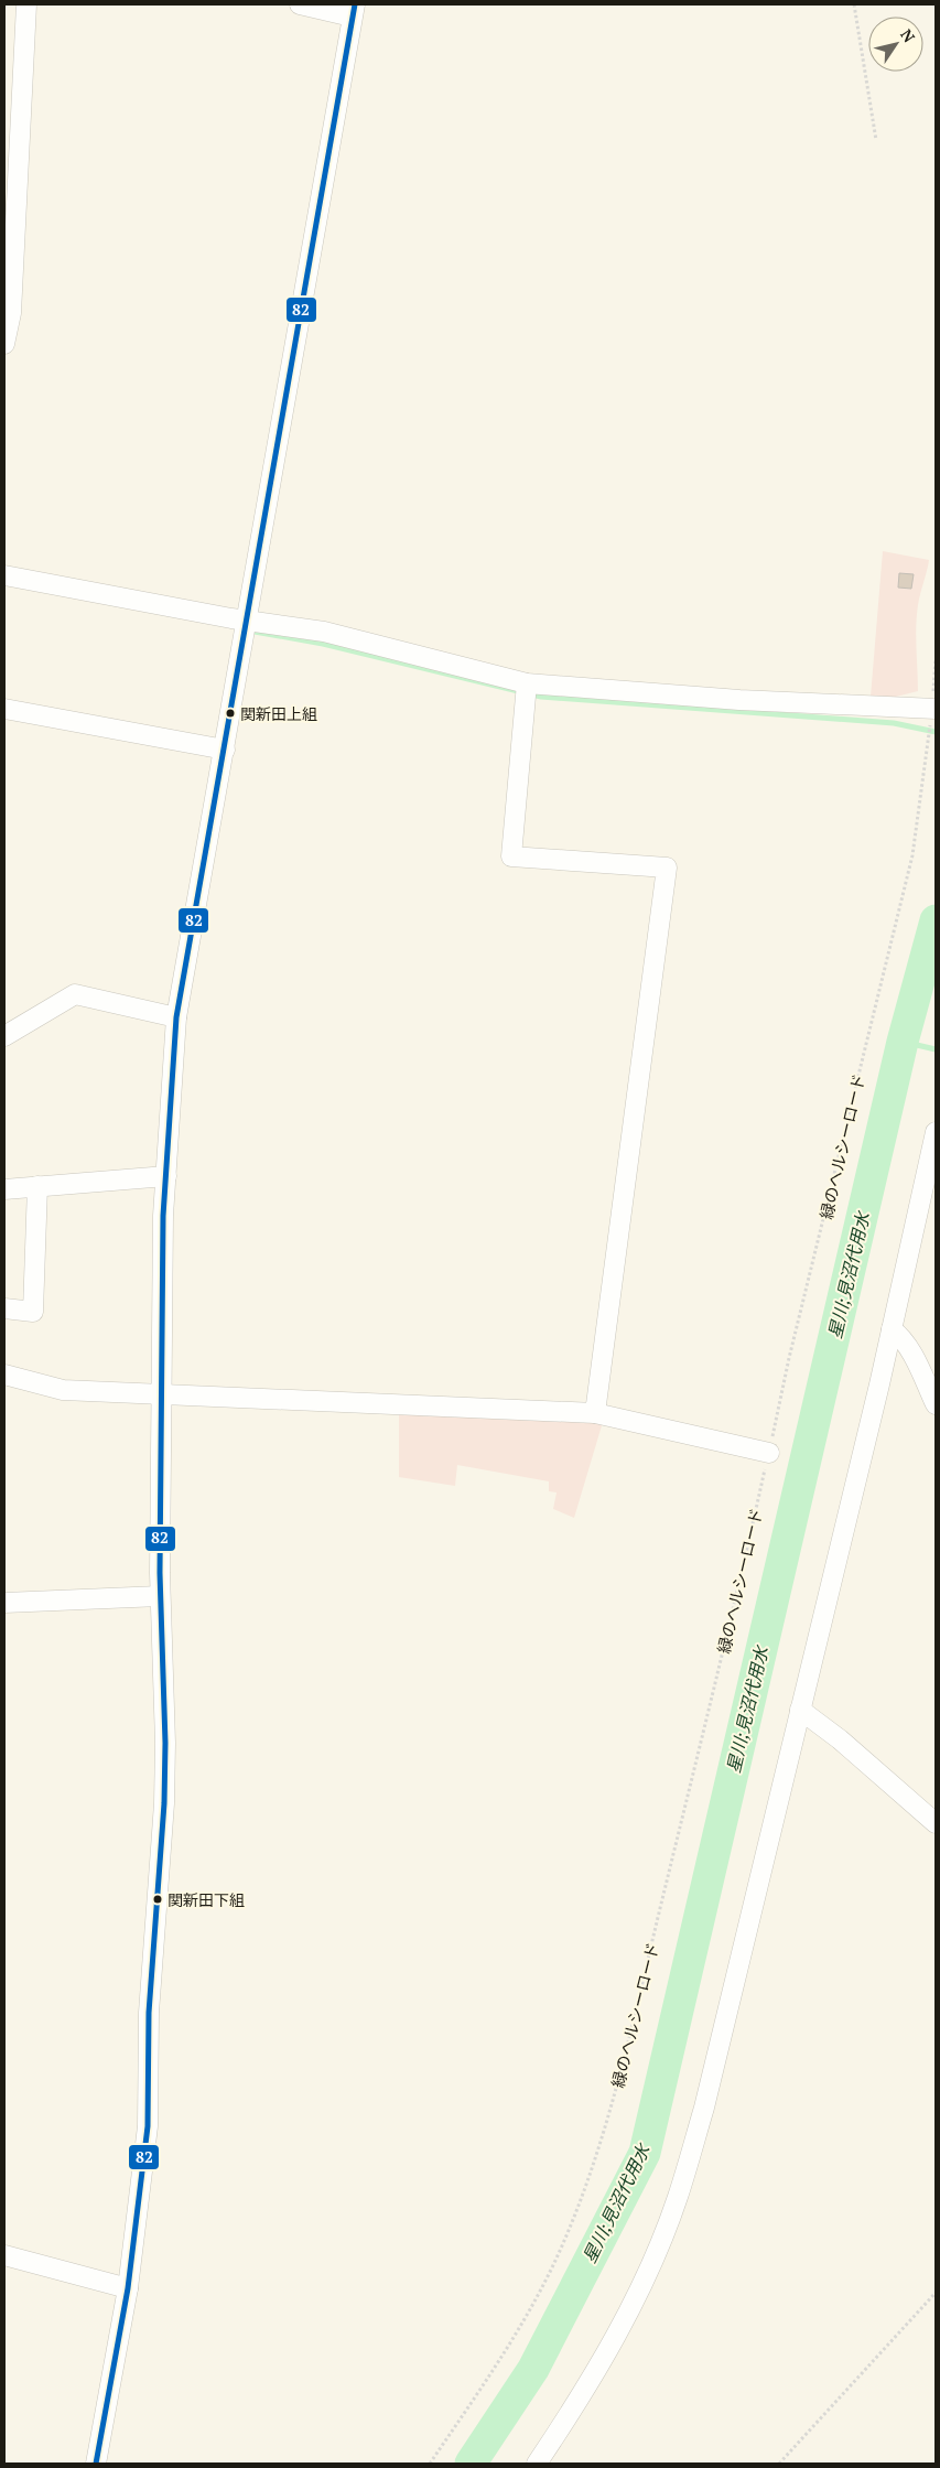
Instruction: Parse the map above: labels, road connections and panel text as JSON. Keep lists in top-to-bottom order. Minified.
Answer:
{"streets":{"path":["緑のヘルシーロード"]},"water":["星川;見沼代用水"],"places":["関新田上組","関新田下組"],"lines":["transit line 82"],"north":"top right"}
